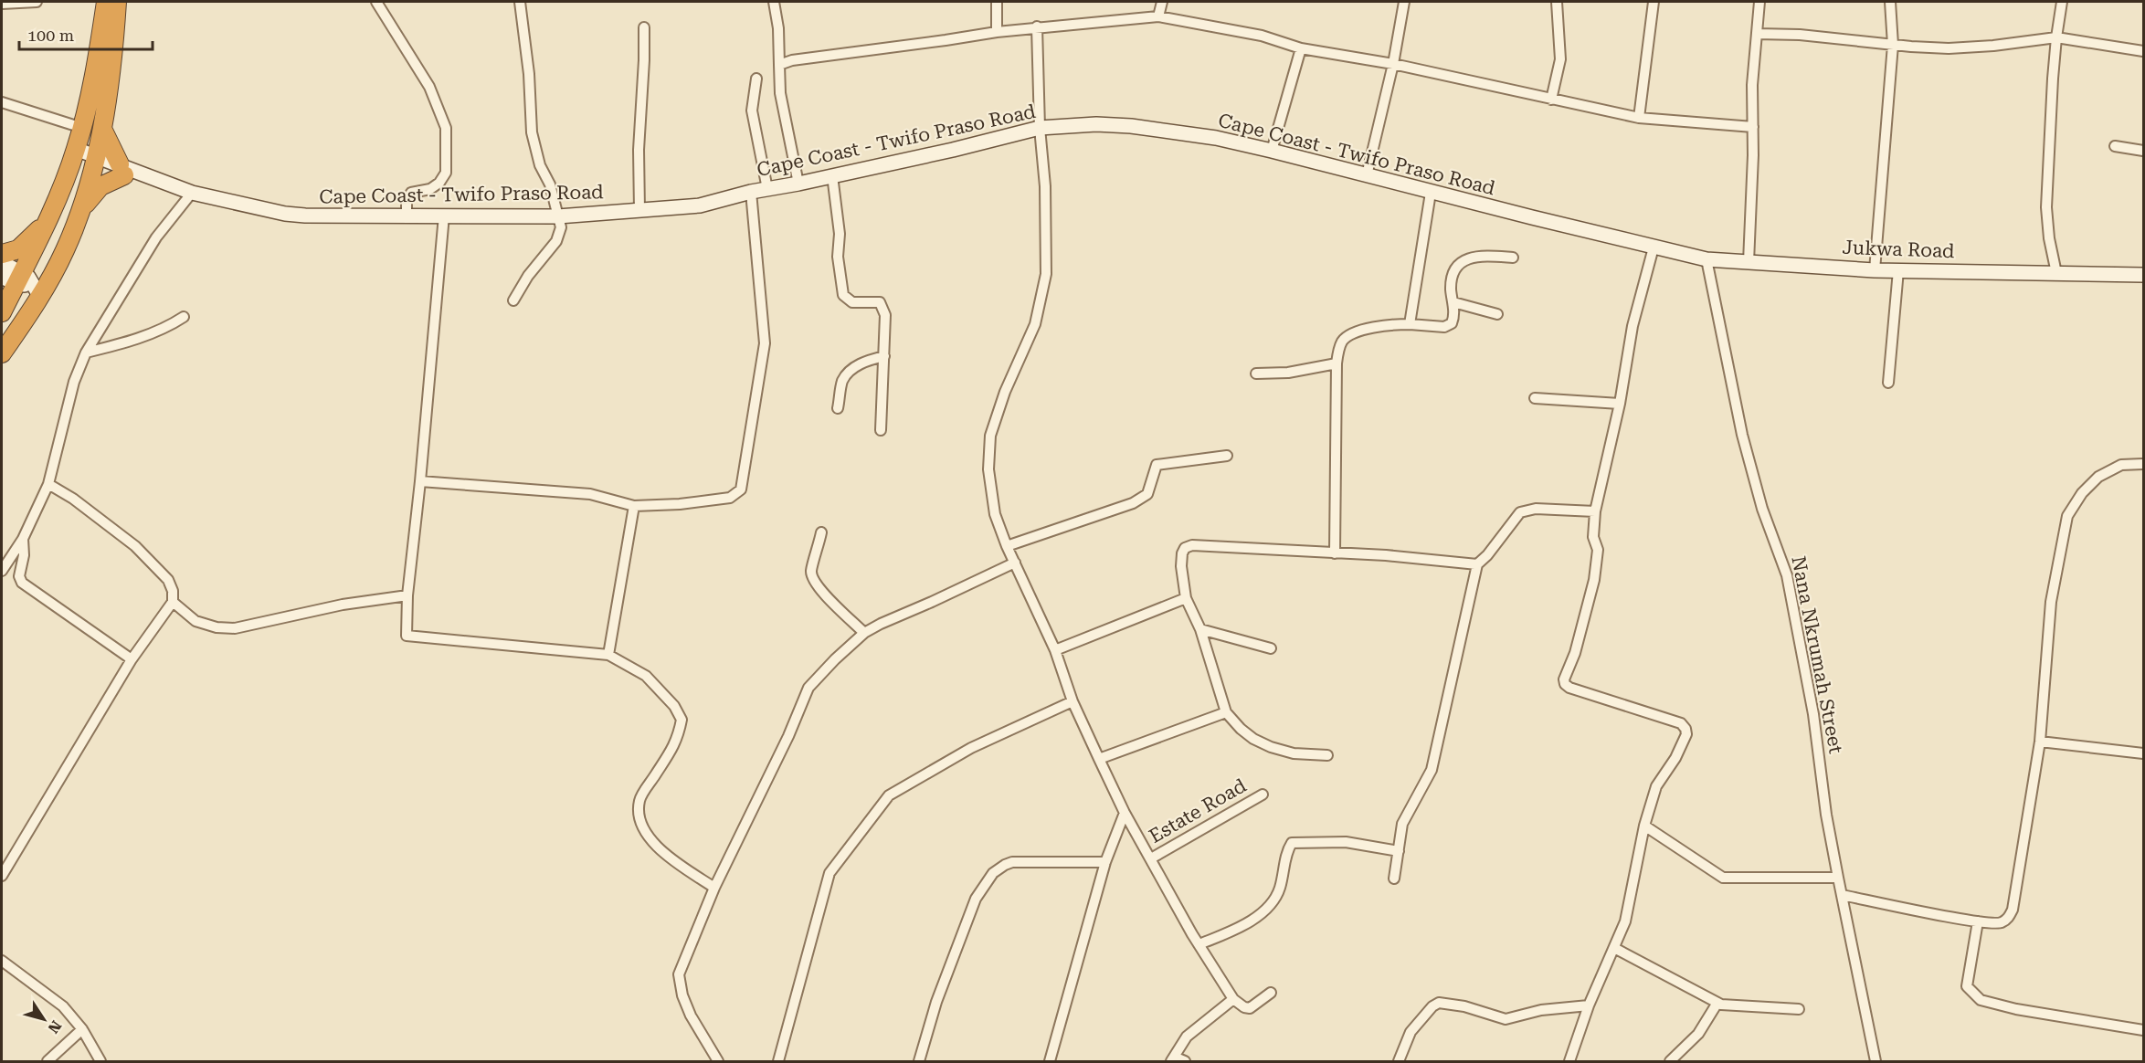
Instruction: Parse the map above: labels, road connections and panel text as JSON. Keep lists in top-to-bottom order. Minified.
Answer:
{"streets":{"main road":["Cape Coast - Twifo Praso Road","Jukwa Road"],"street":["Nana Nkrumah Street","Estate Road"]},"crossings":[["Cape Coast - Twifo Praso Road","Jukwa Road"],["Jukwa Road","Nana Nkrumah Street"]],"scale_bar":"100 m","north":"bottom right"}
